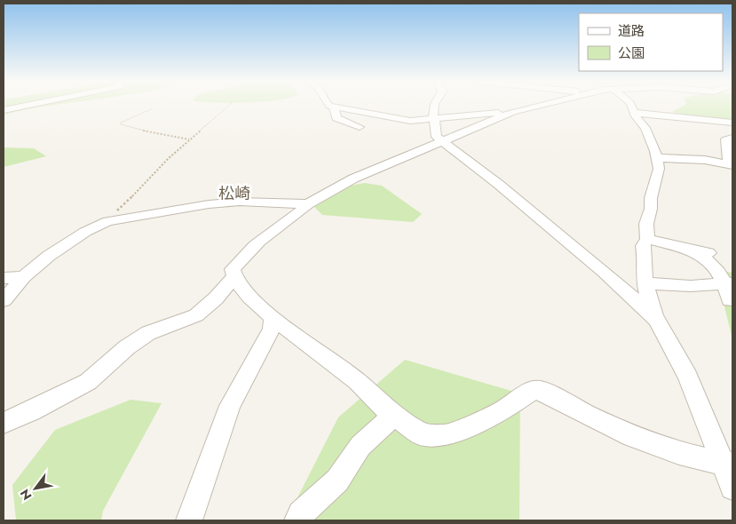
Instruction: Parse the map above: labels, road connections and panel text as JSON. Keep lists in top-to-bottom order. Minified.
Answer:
{"districts":["松崎"],"legend":["道路","公園"],"north":"bottom left"}
